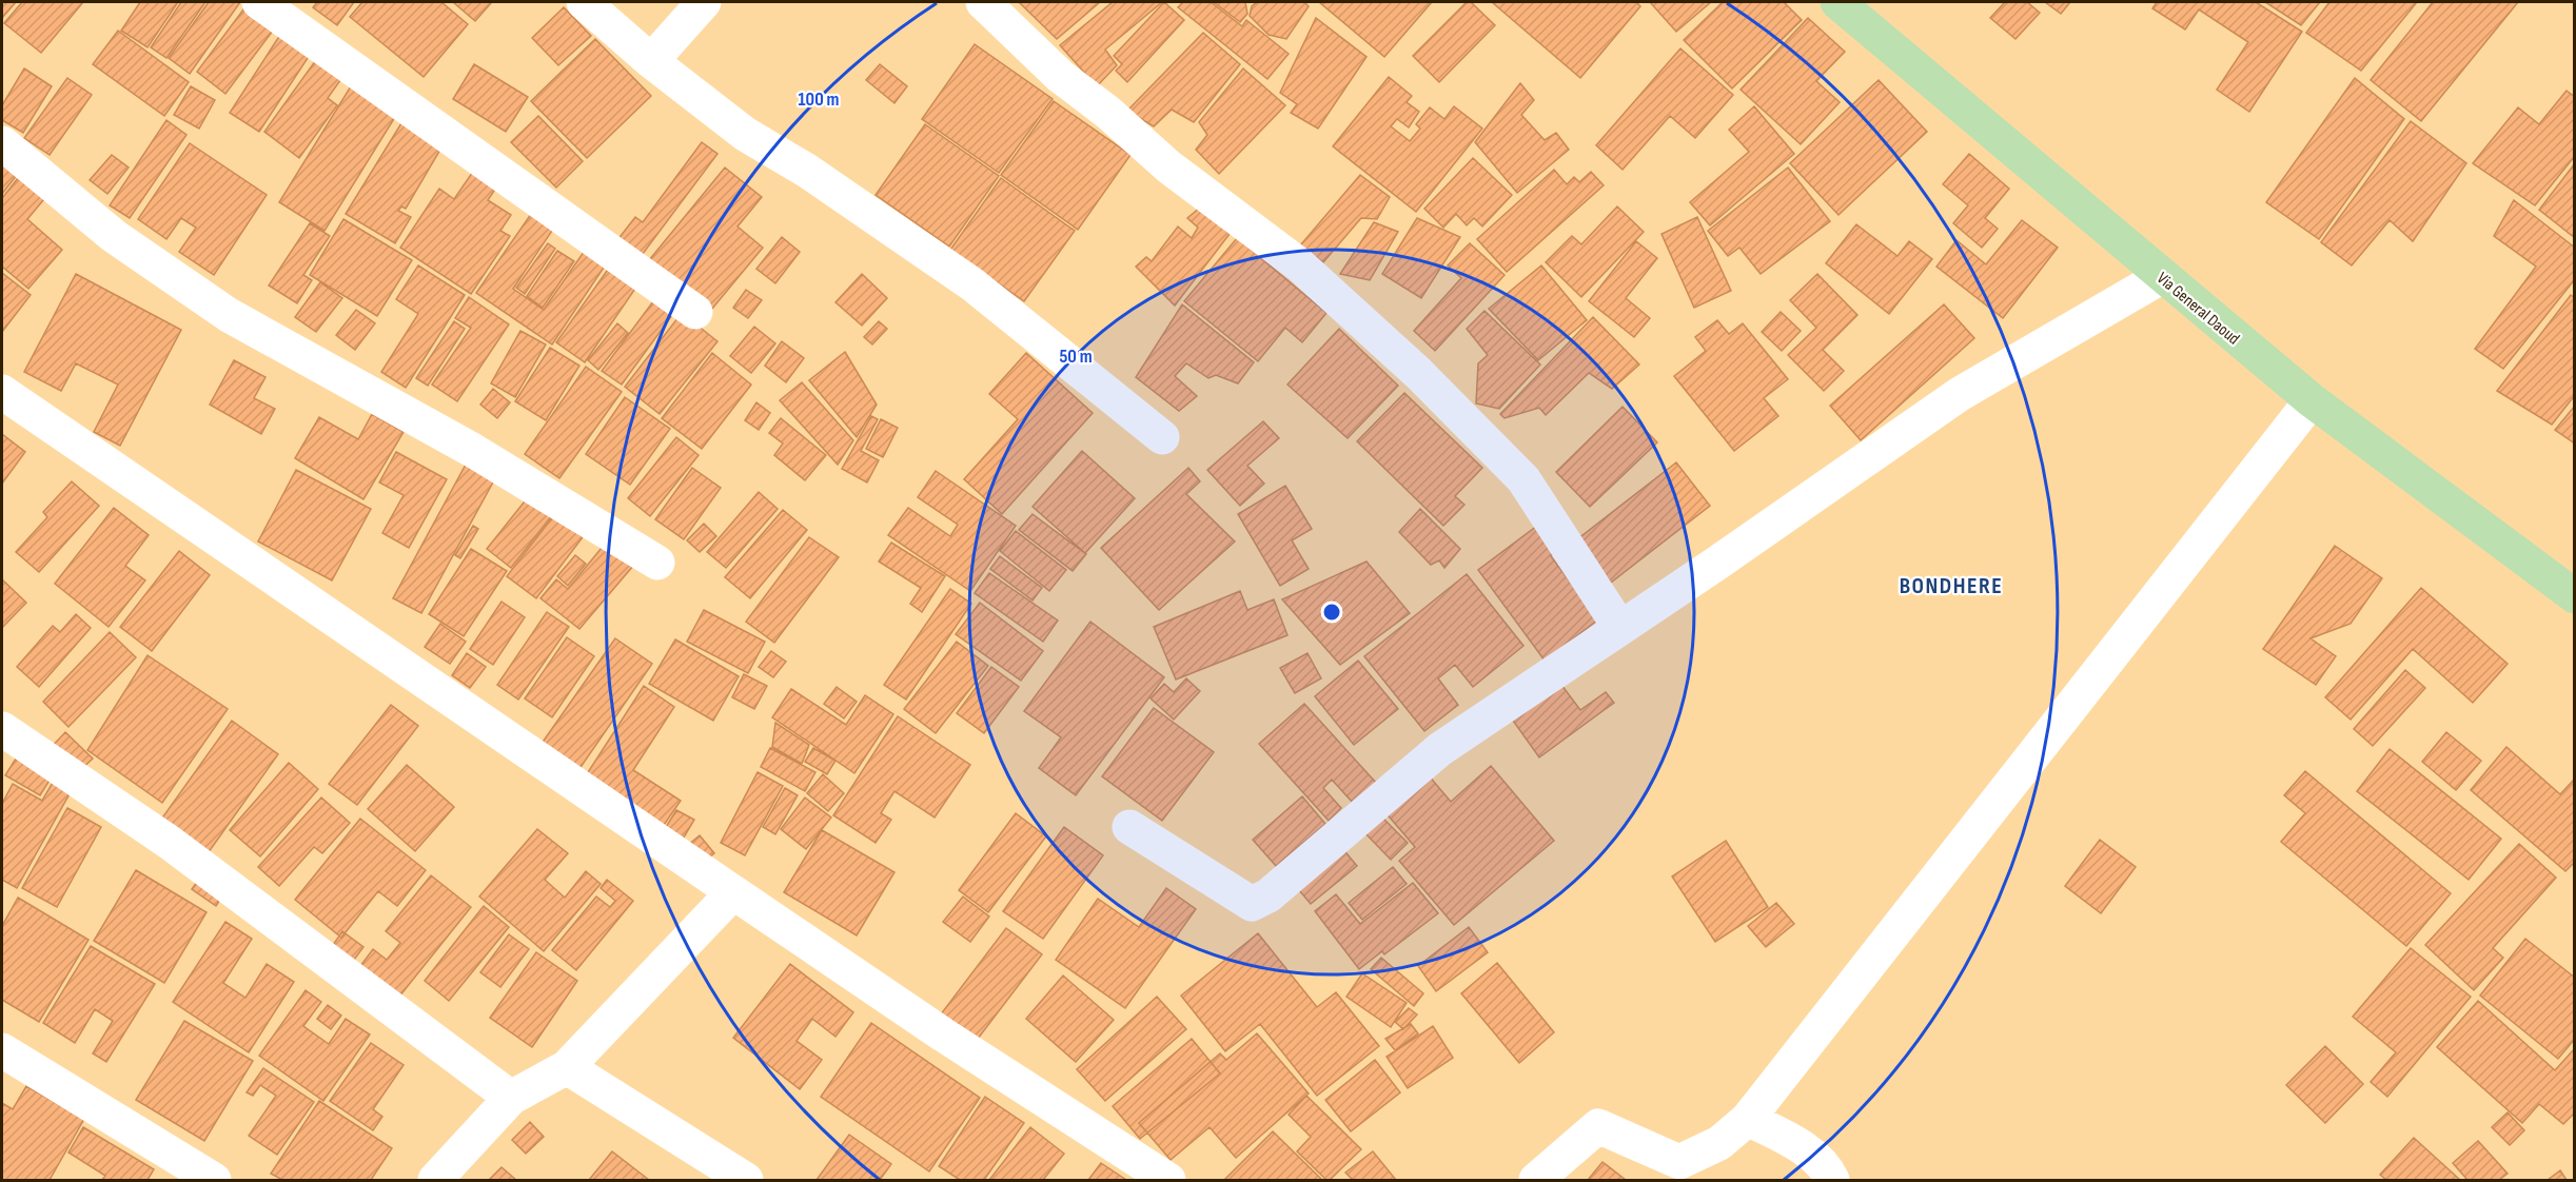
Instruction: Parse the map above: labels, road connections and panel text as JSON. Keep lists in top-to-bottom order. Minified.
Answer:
{"streets":{"main road":["Via General Daoud"]},"districts":["BONDHERE"],"rings":["100 m","50 m"]}
